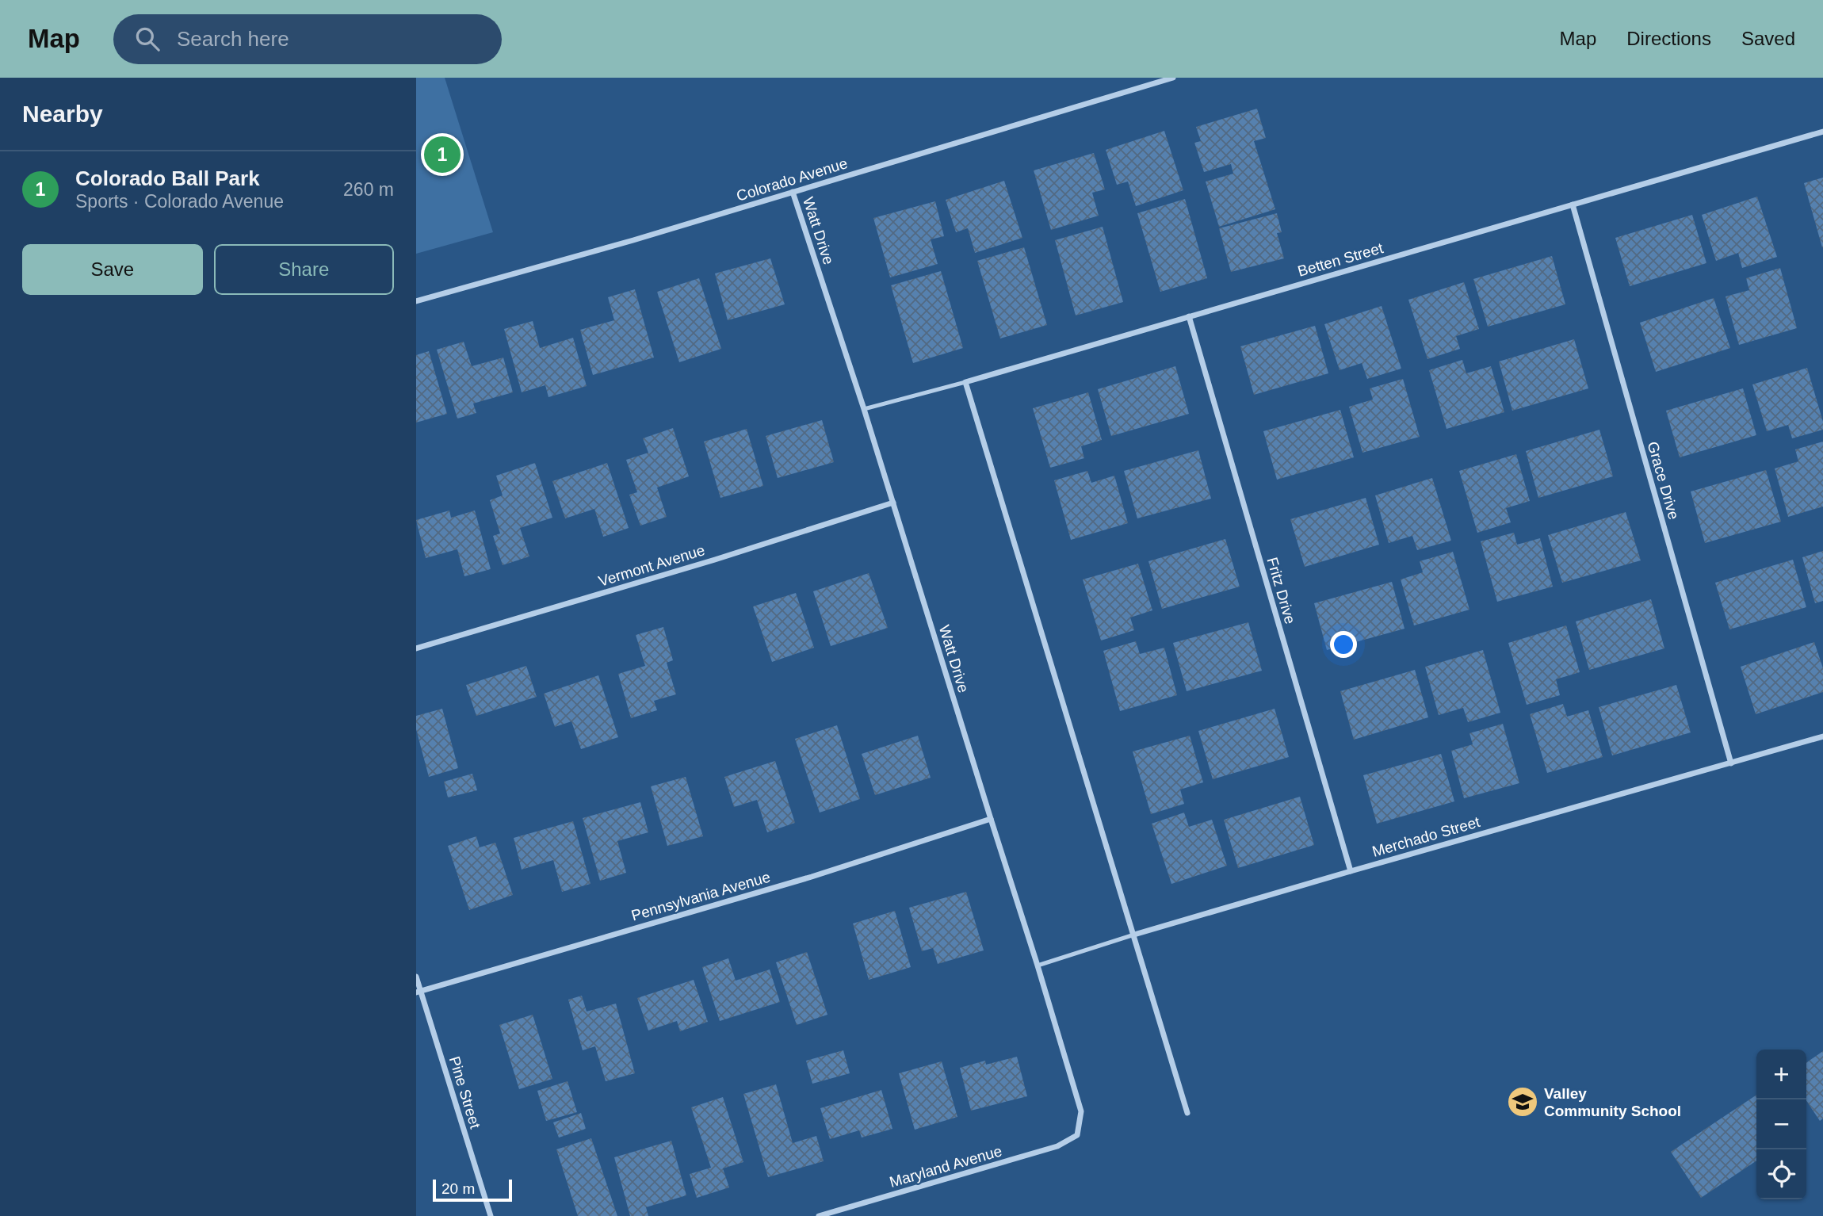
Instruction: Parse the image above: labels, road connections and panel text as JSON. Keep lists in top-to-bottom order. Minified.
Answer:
{"streets":{"street":["Colorado Avenue","Watt Drive","Betten Street","Grace Drive","Vermont Avenue","Fritz Drive","Merchado Street","Pennsylvania Avenue","Pine Street","Maryland Avenue"]},"crossings":[["Colorado Avenue","Watt Drive"],["Watt Drive","Betten Street"],["Watt Drive","Vermont Avenue"],["Watt Drive","Merchado Street"],["Watt Drive","Pennsylvania Avenue"],["Watt Drive","Maryland Avenue"],["Betten Street","Grace Drive"],["Betten Street","Fritz Drive"],["Grace Drive","Merchado Street"],["Fritz Drive","Merchado Street"],["Pennsylvania Avenue","Pine Street"]],"places":{"school or university":["Valley Community School"]},"scale_bar":"20 m","page":{"header":"Map","search":"Search here","nav":["Map","Directions","Saved"],"heading":"Nearby","pins":"1","list":[{"mark":"1","name":"Colorado Ball Park","note":"Sports · Colorado Avenue","value":"260 m"}],"buttons":["Save","Share"],"map_buttons":["+","−"],"scale":"20 m"}}
